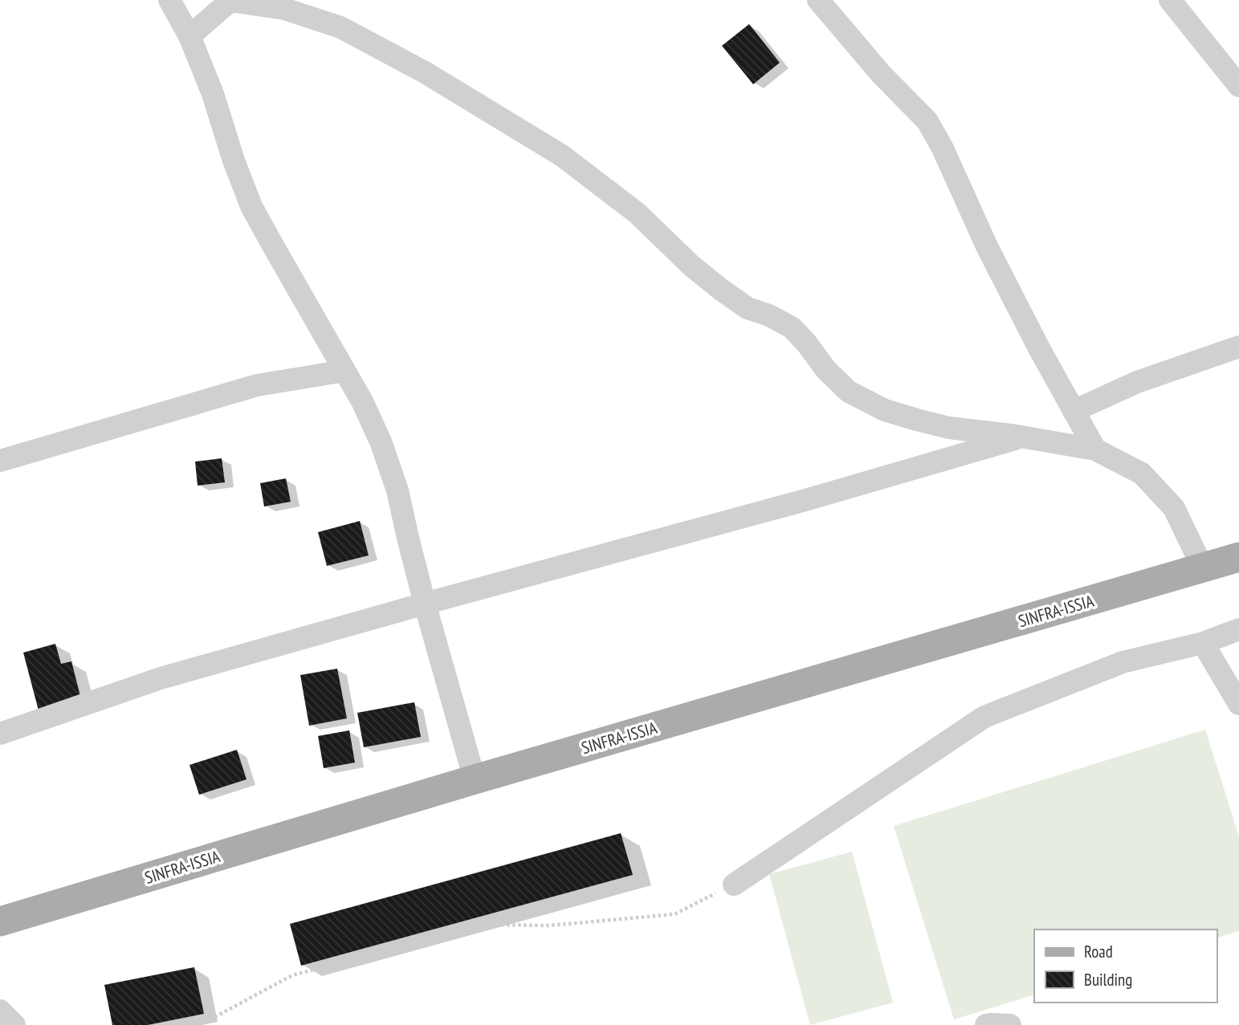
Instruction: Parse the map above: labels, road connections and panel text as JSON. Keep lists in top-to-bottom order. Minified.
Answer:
{"streets":{"main road":["SINFRA-ISSIA"]},"legend":["Road","Building"]}
